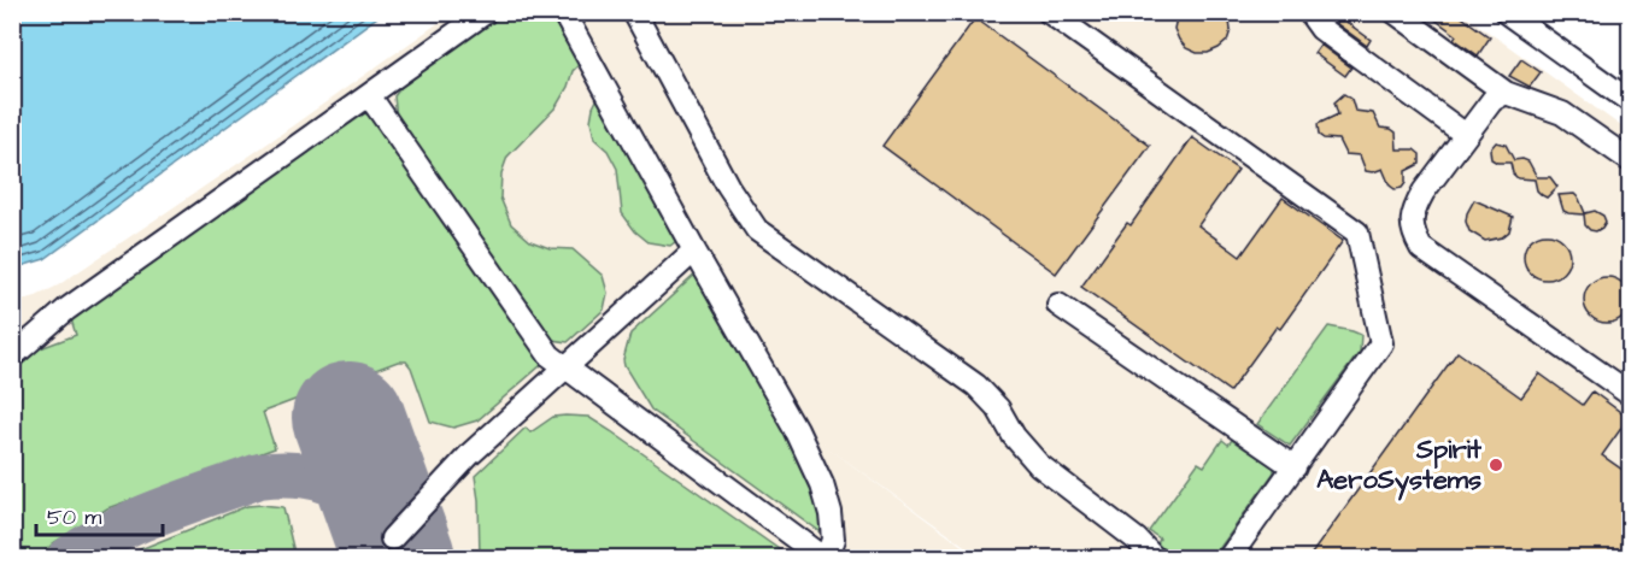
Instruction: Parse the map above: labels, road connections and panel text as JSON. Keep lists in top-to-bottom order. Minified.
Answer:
{"places":["Spirit AeroSystems"],"scale_bar":"50 m"}
